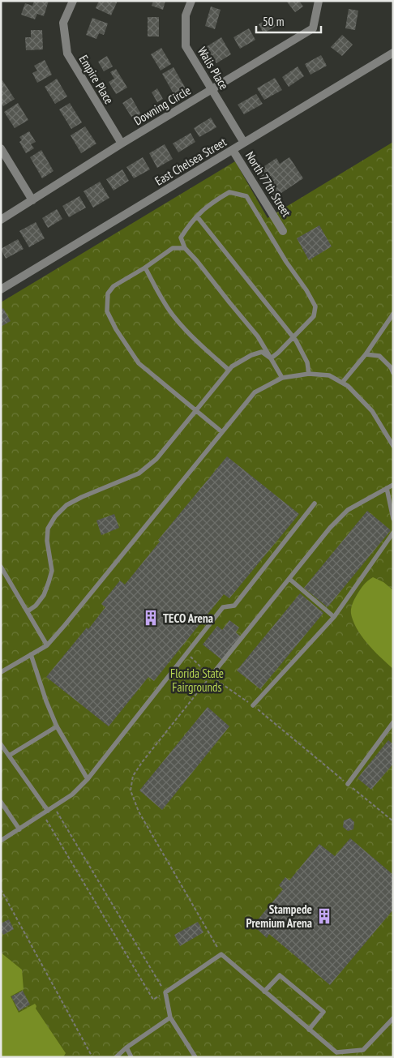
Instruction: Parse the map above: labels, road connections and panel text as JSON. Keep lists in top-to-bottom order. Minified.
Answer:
{"streets":{"street":["Walis Place","Empire Place","Downing Circle","East Chelsea Street","North 77th Street"]},"crossings":[["Walis Place","Downing Circle"],["Walis Place","East Chelsea Street"],["Empire Place","Downing Circle"],["East Chelsea Street","North 77th Street"]],"parks":["Florida State Fairgrounds"],"places":{"building":["TECO Arena","Stampede Premium Arena"]},"scale_bar":"50 m"}
